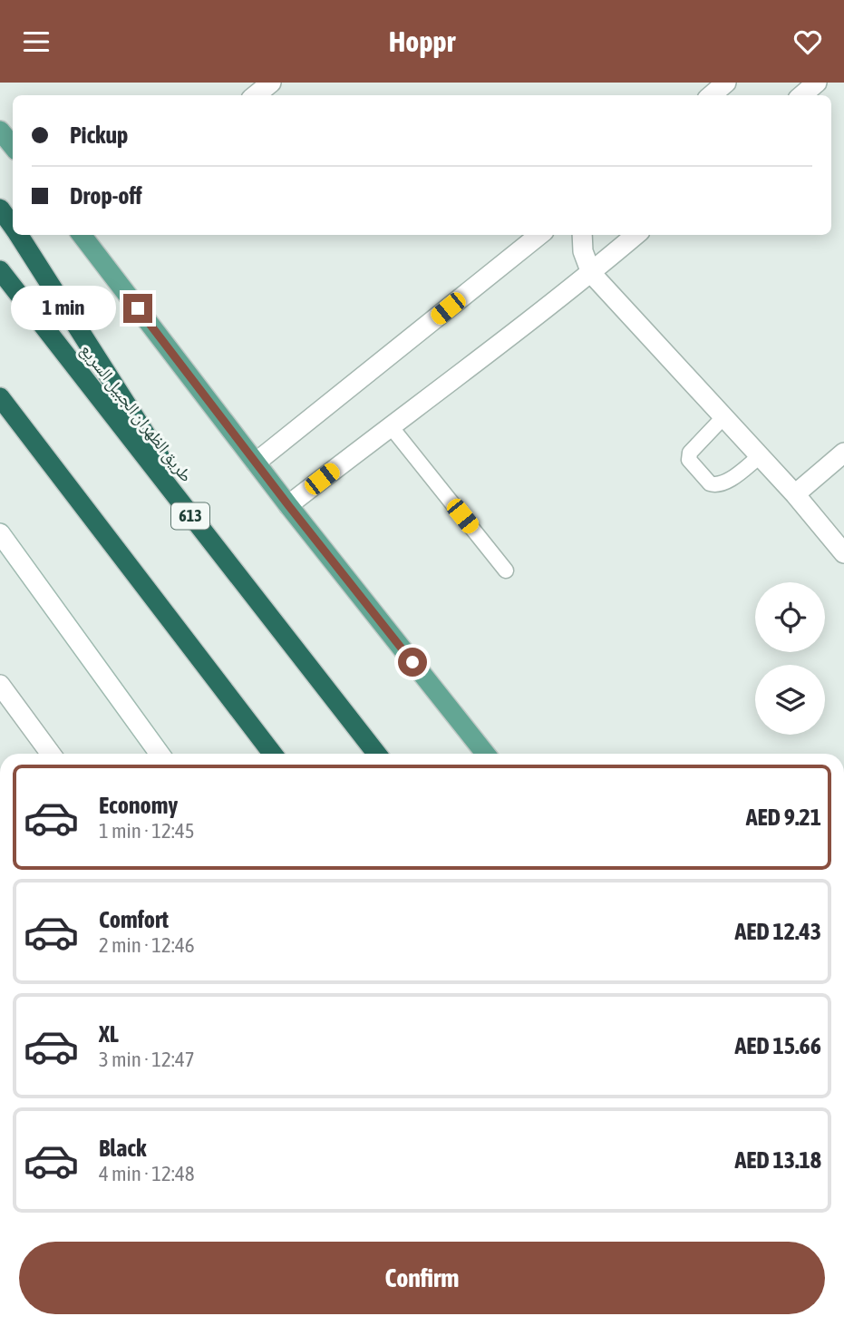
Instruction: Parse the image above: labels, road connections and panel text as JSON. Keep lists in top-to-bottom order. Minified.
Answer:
{"streets":{"highway":["طريق الظهران الجبيل السريع","613"]},"page":{"header":"Hoppr","banner":["Pickup","Drop-off"],"bubble":"1 min","list":[{"name":"Economy","note":"1 min · 12:45","value":"AED 9.21"},{"name":"Comfort","note":"2 min · 12:46","value":"AED 12.43"},{"name":"XL","note":"3 min · 12:47","value":"AED 15.66"},{"name":"Black","note":"4 min · 12:48","value":"AED 13.18"}],"buttons":"Confirm"}}
